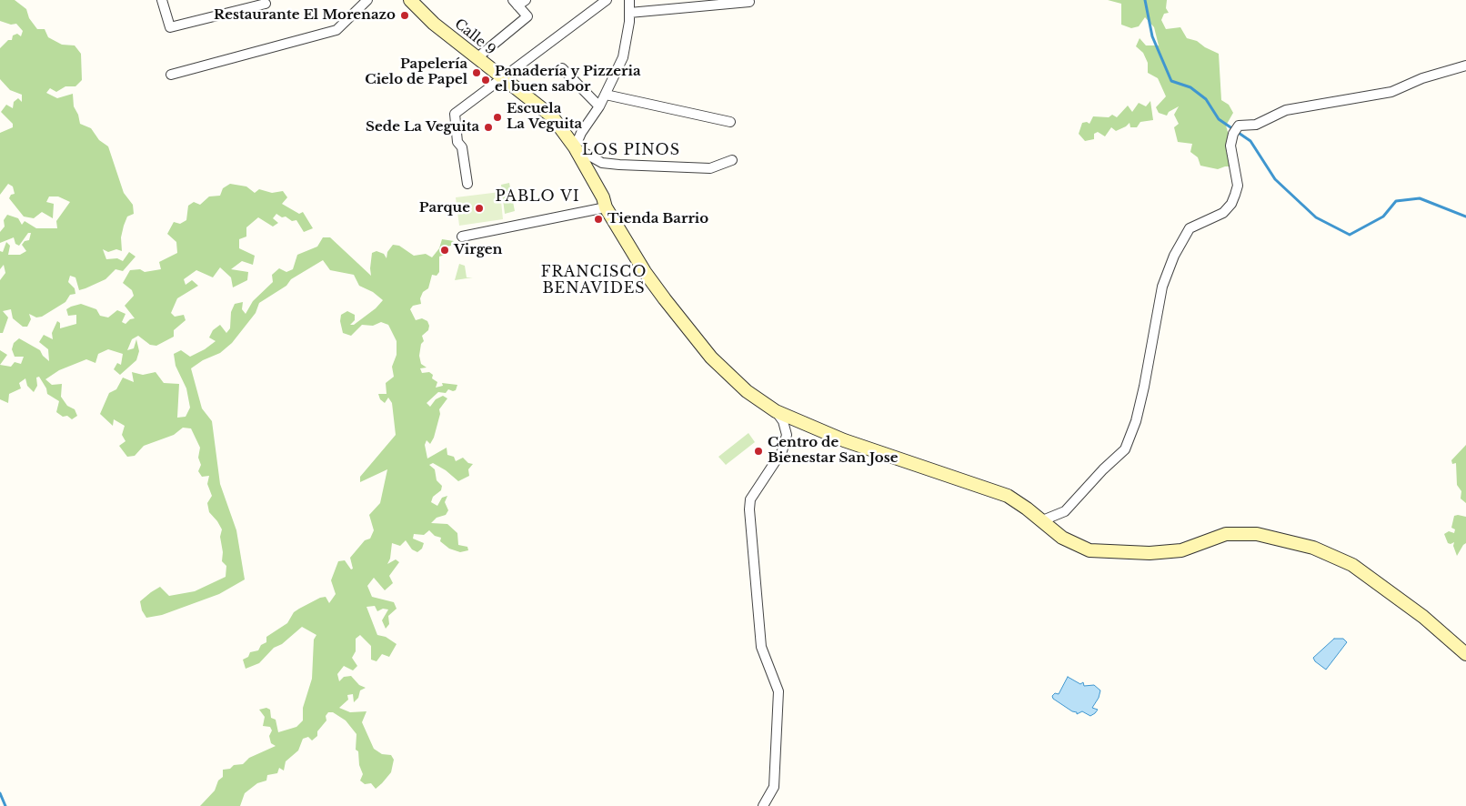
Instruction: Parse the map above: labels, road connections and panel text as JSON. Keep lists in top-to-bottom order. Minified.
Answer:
{"streets":{"street":["Calle 9"]},"districts":["LOS PINOS","PABLO VI","FRANCISCO BENAVIDES"],"places":["Restaurante El Morenazo","Papelería Cielo de Papel","Panadería y Pizzeria el buen sabor","Escuela La Veguita","Sede La Veguita","Parque","Tienda Barrio","Virgen","Centro de Bienestar San Jose"]}
